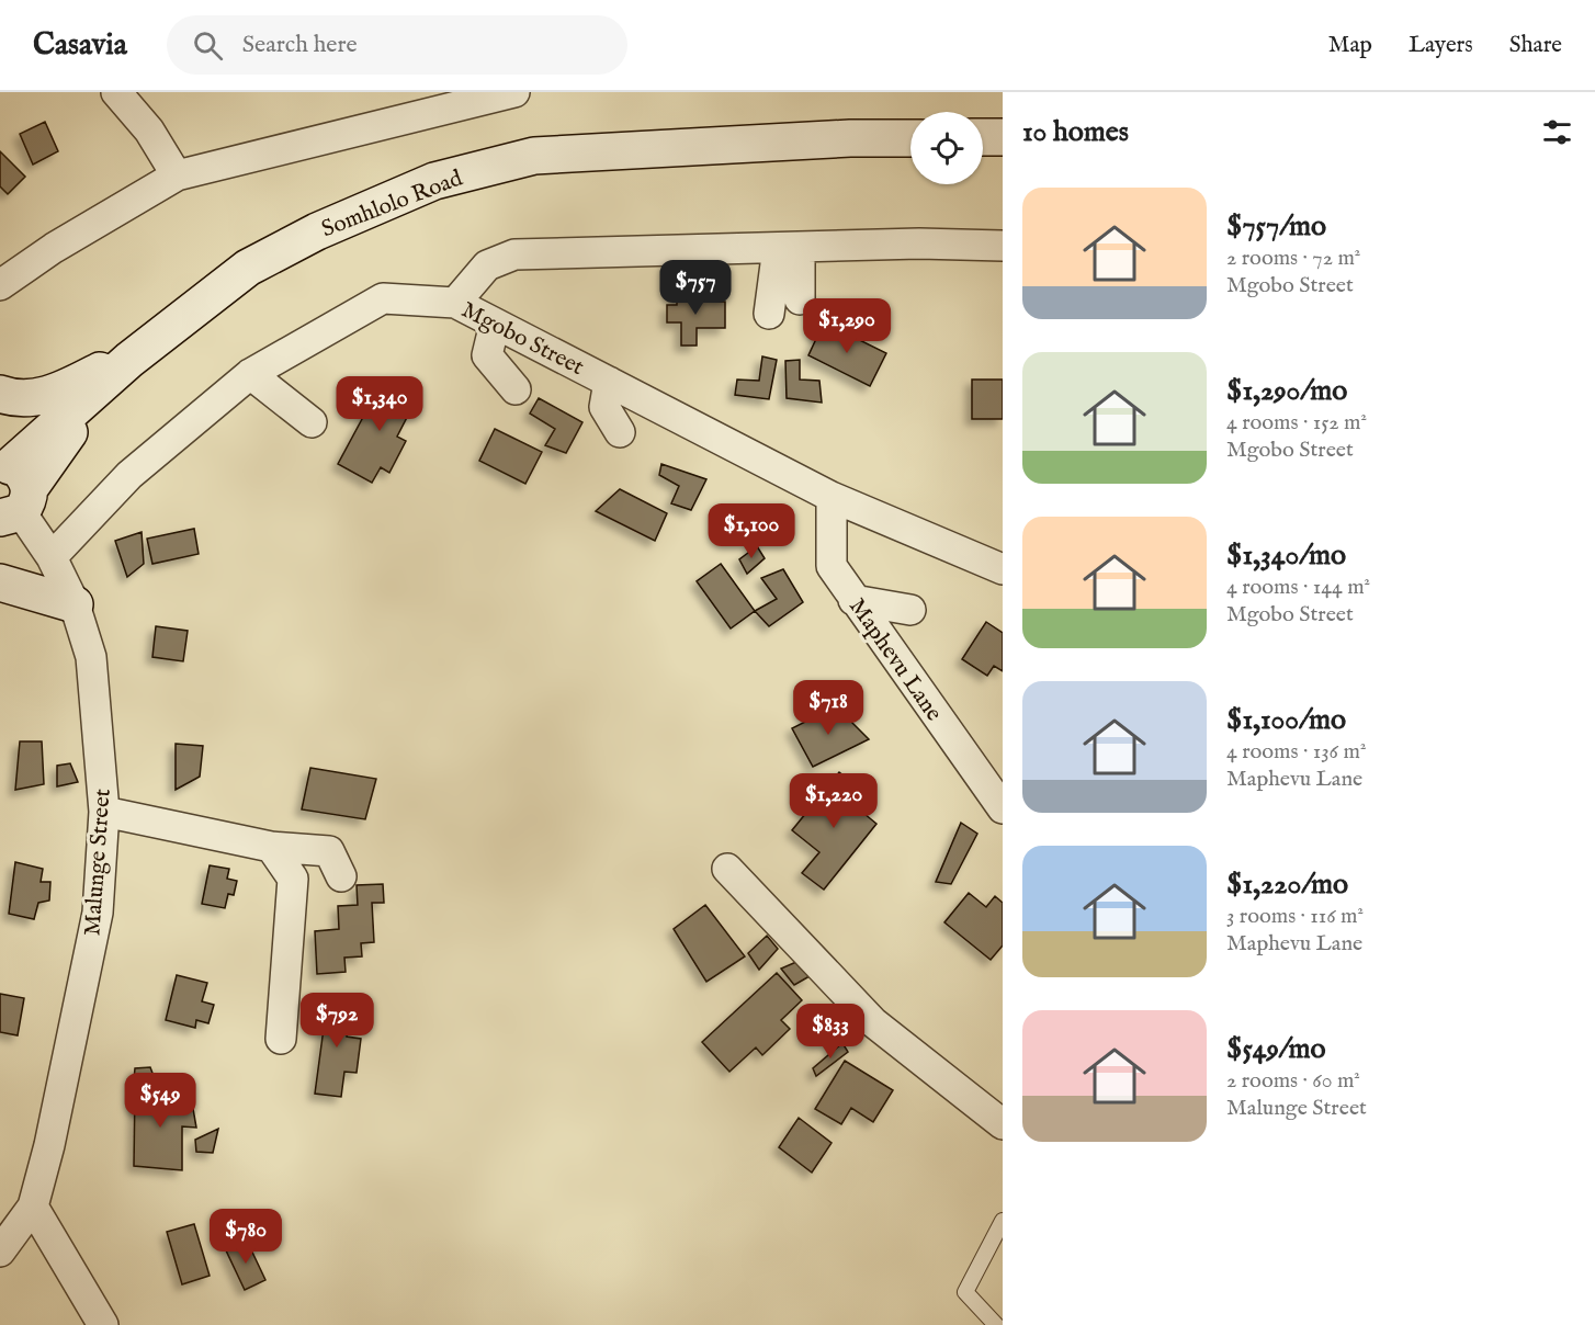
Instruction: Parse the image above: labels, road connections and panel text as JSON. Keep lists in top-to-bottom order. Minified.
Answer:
{"streets":{"main road":["Somhlolo Road"],"street":["Mgobo Street","Maphevu Lane","Malunge Street"]},"crossings":[["Somhlolo Road","Malunge Street"],["Mgobo Street","Maphevu Lane"],["Mgobo Street","Malunge Street"]],"page":{"header":"Casavia","search":"Search here","nav":["Map","Layers","Share"],"heading":"10 homes","list":[{"name":"$757/mo","note":"2 rooms · 72 m² · Mgobo Street"},{"name":"$1,290/mo","note":"4 rooms · 152 m² · Mgobo Street"},{"name":"$1,340/mo","note":"4 rooms · 144 m² · Mgobo Street"},{"name":"$1,100/mo","note":"4 rooms · 136 m² · Maphevu Lane"},{"name":"$1,220/mo","note":"3 rooms · 116 m² · Maphevu Lane"},{"name":"$549/mo","note":"2 rooms · 60 m² · Malunge Street"}],"price":["$757","$1,290","$1,340","$1,100","$718","$1,220","$792","$833","$549","$780"]}}
